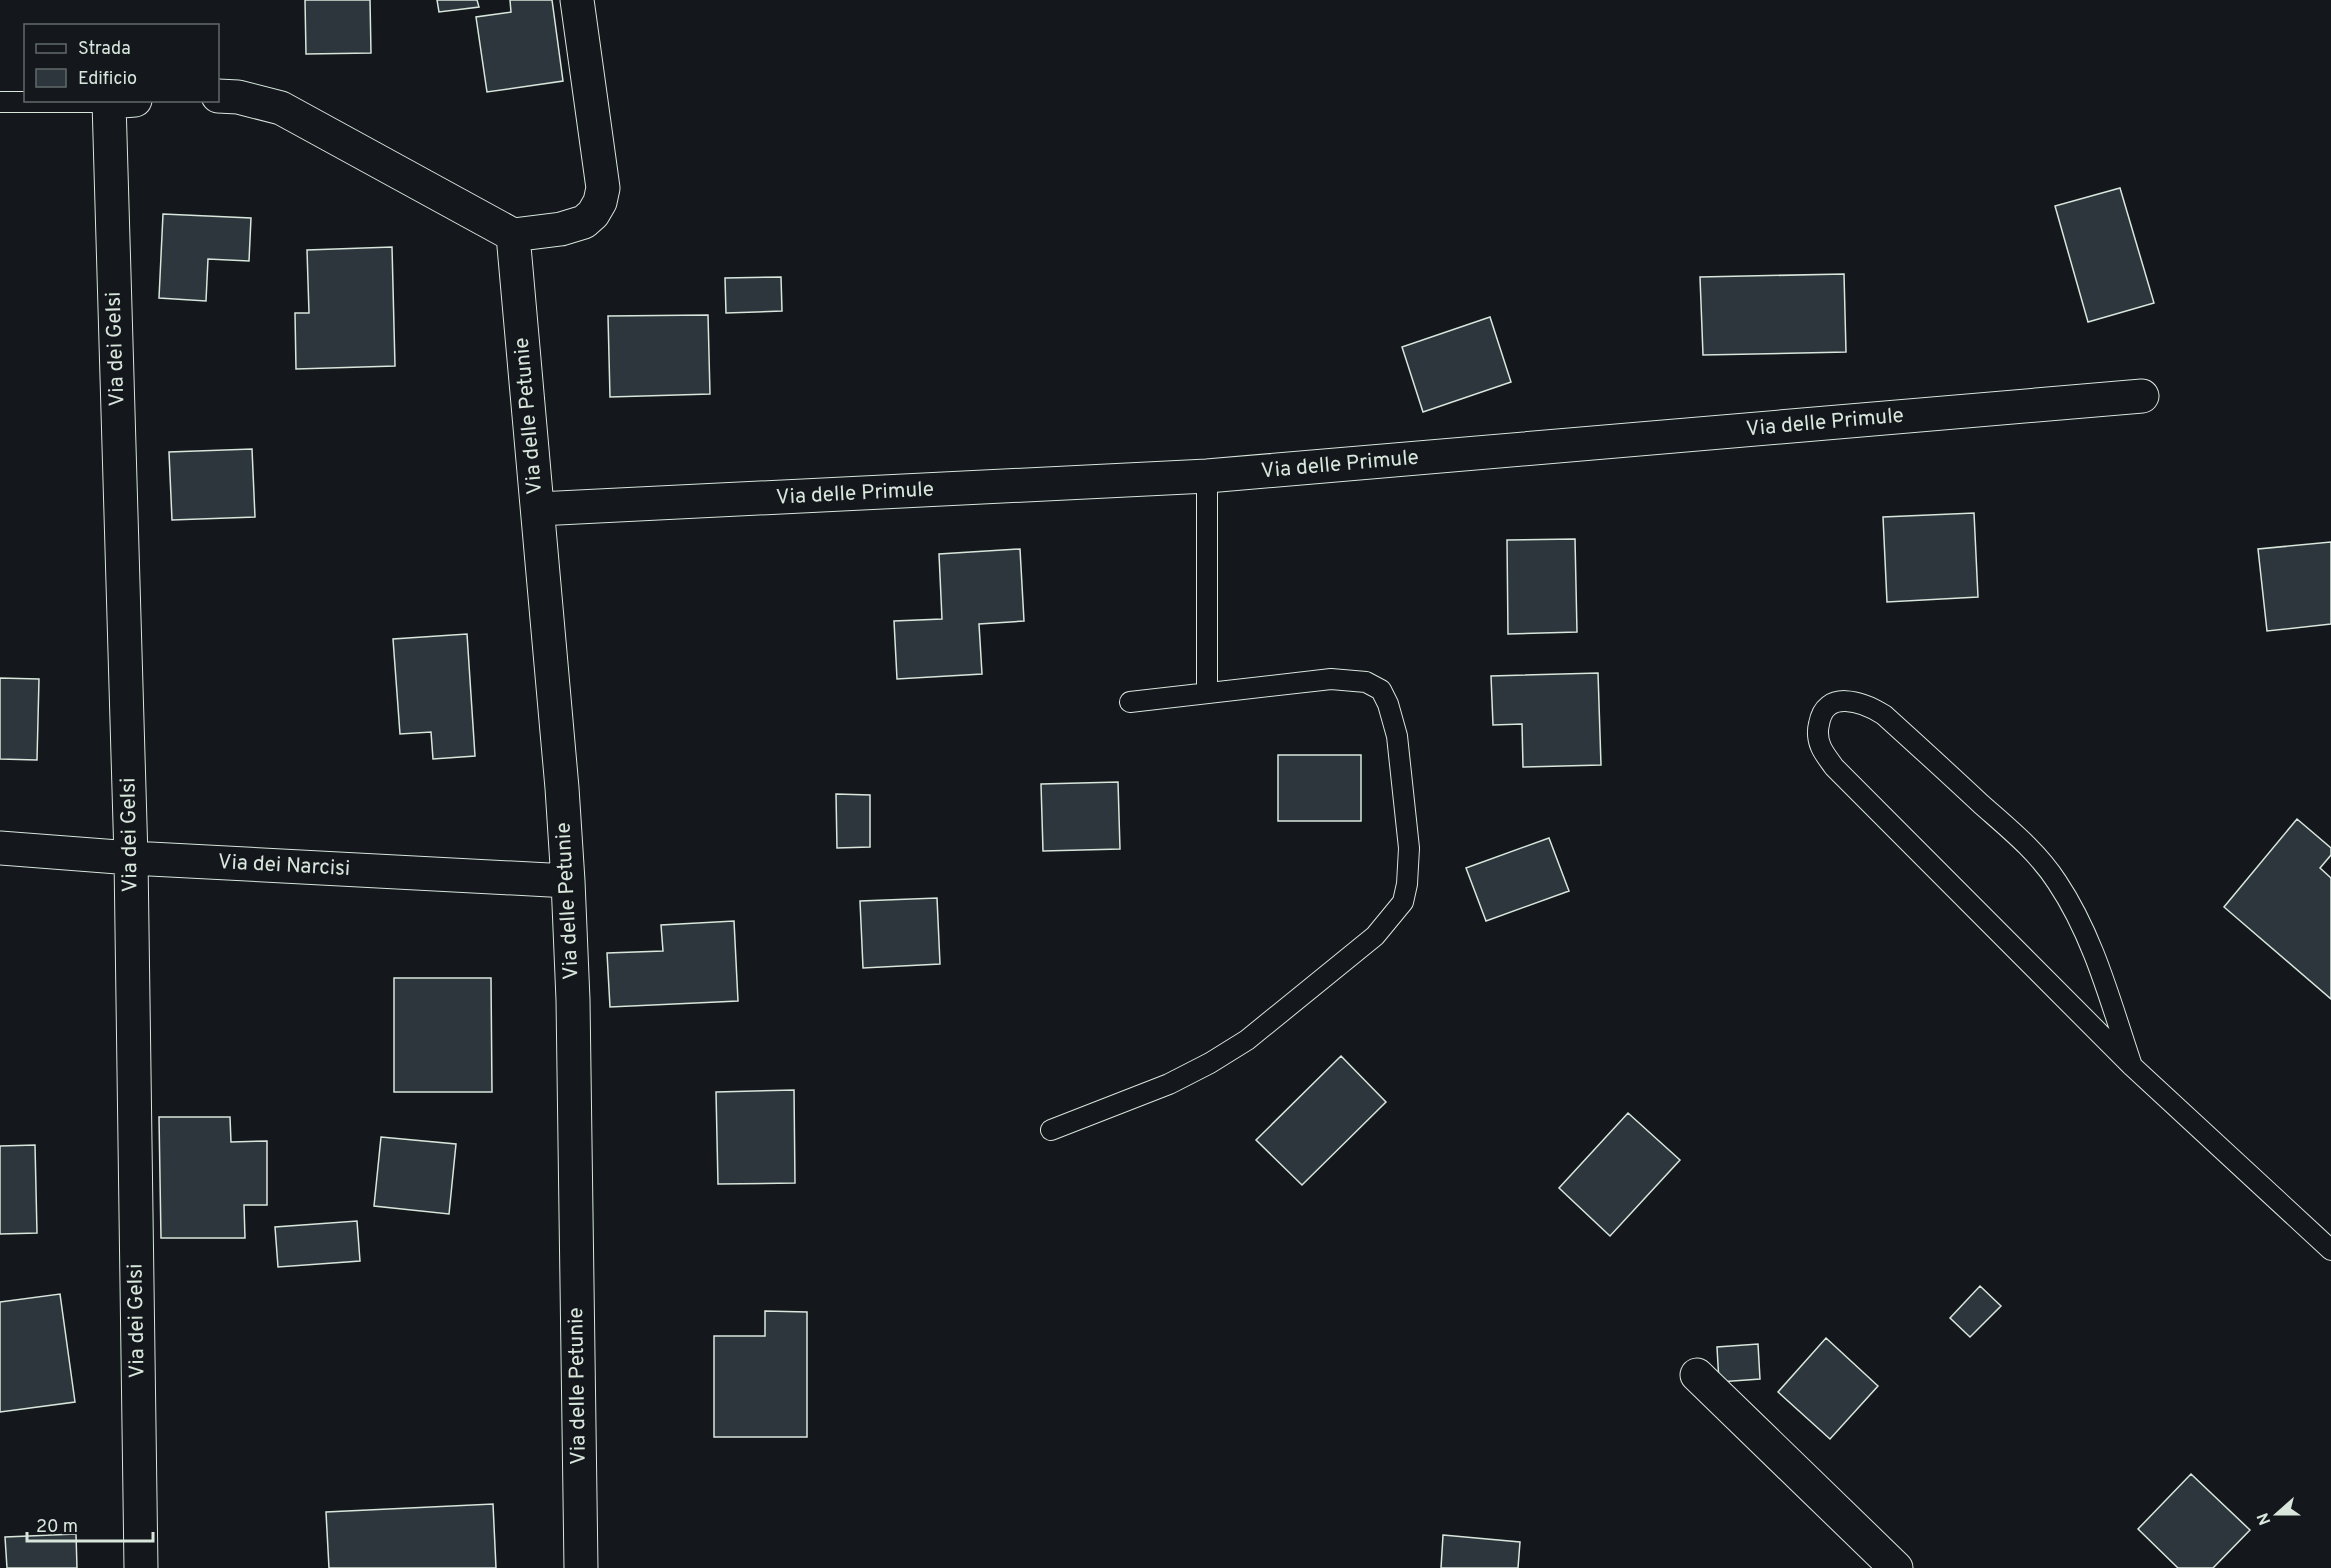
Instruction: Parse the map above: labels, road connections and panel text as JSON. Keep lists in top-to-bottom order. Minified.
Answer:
{"streets":{"street":["Via dei Gelsi","Via delle Petunie","Via delle Primule","Via dei Narcisi"]},"crossings":[["Via dei Gelsi","Via dei Narcisi"],["Via delle Petunie","Via delle Primule"],["Via delle Petunie","Via dei Narcisi"]],"legend":["Strada","Edificio"],"scale_bar":"20 m","north":"left"}
